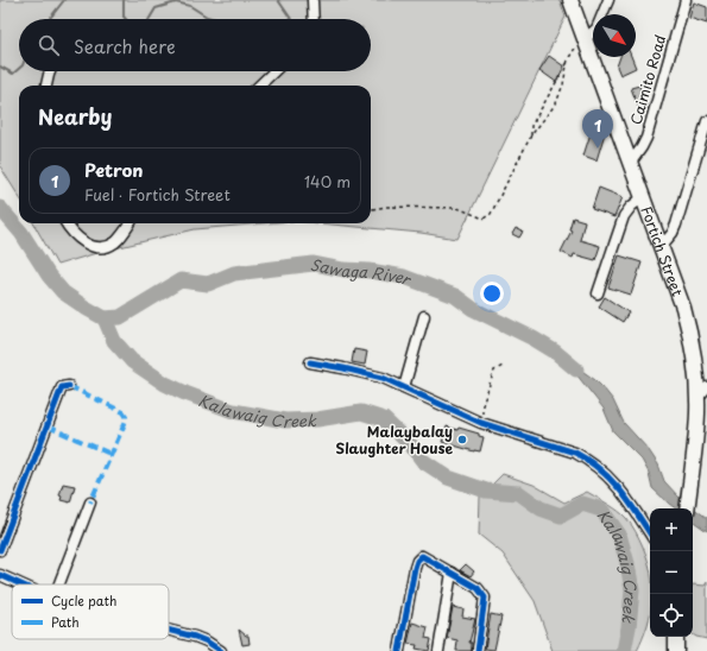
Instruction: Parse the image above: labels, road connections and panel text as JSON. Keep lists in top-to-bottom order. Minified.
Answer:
{"streets":{"highway":["Fortich Street"],"street":["Caimito Road"]},"crossings":[["Caimito Road","Fortich Street"]],"water":["Sawaga River","Kalawaig Creek"],"places":["Malaybalay Slaughter House"],"legend":["Cycle path","Path"],"north":"bottom right","page":{"search":"Search here","heading":"Nearby","pins":"1","list":[{"mark":"1","name":"Petron","note":"Fuel · Fortich Street","value":"140 m"}],"map_buttons":["+","−"]}}
